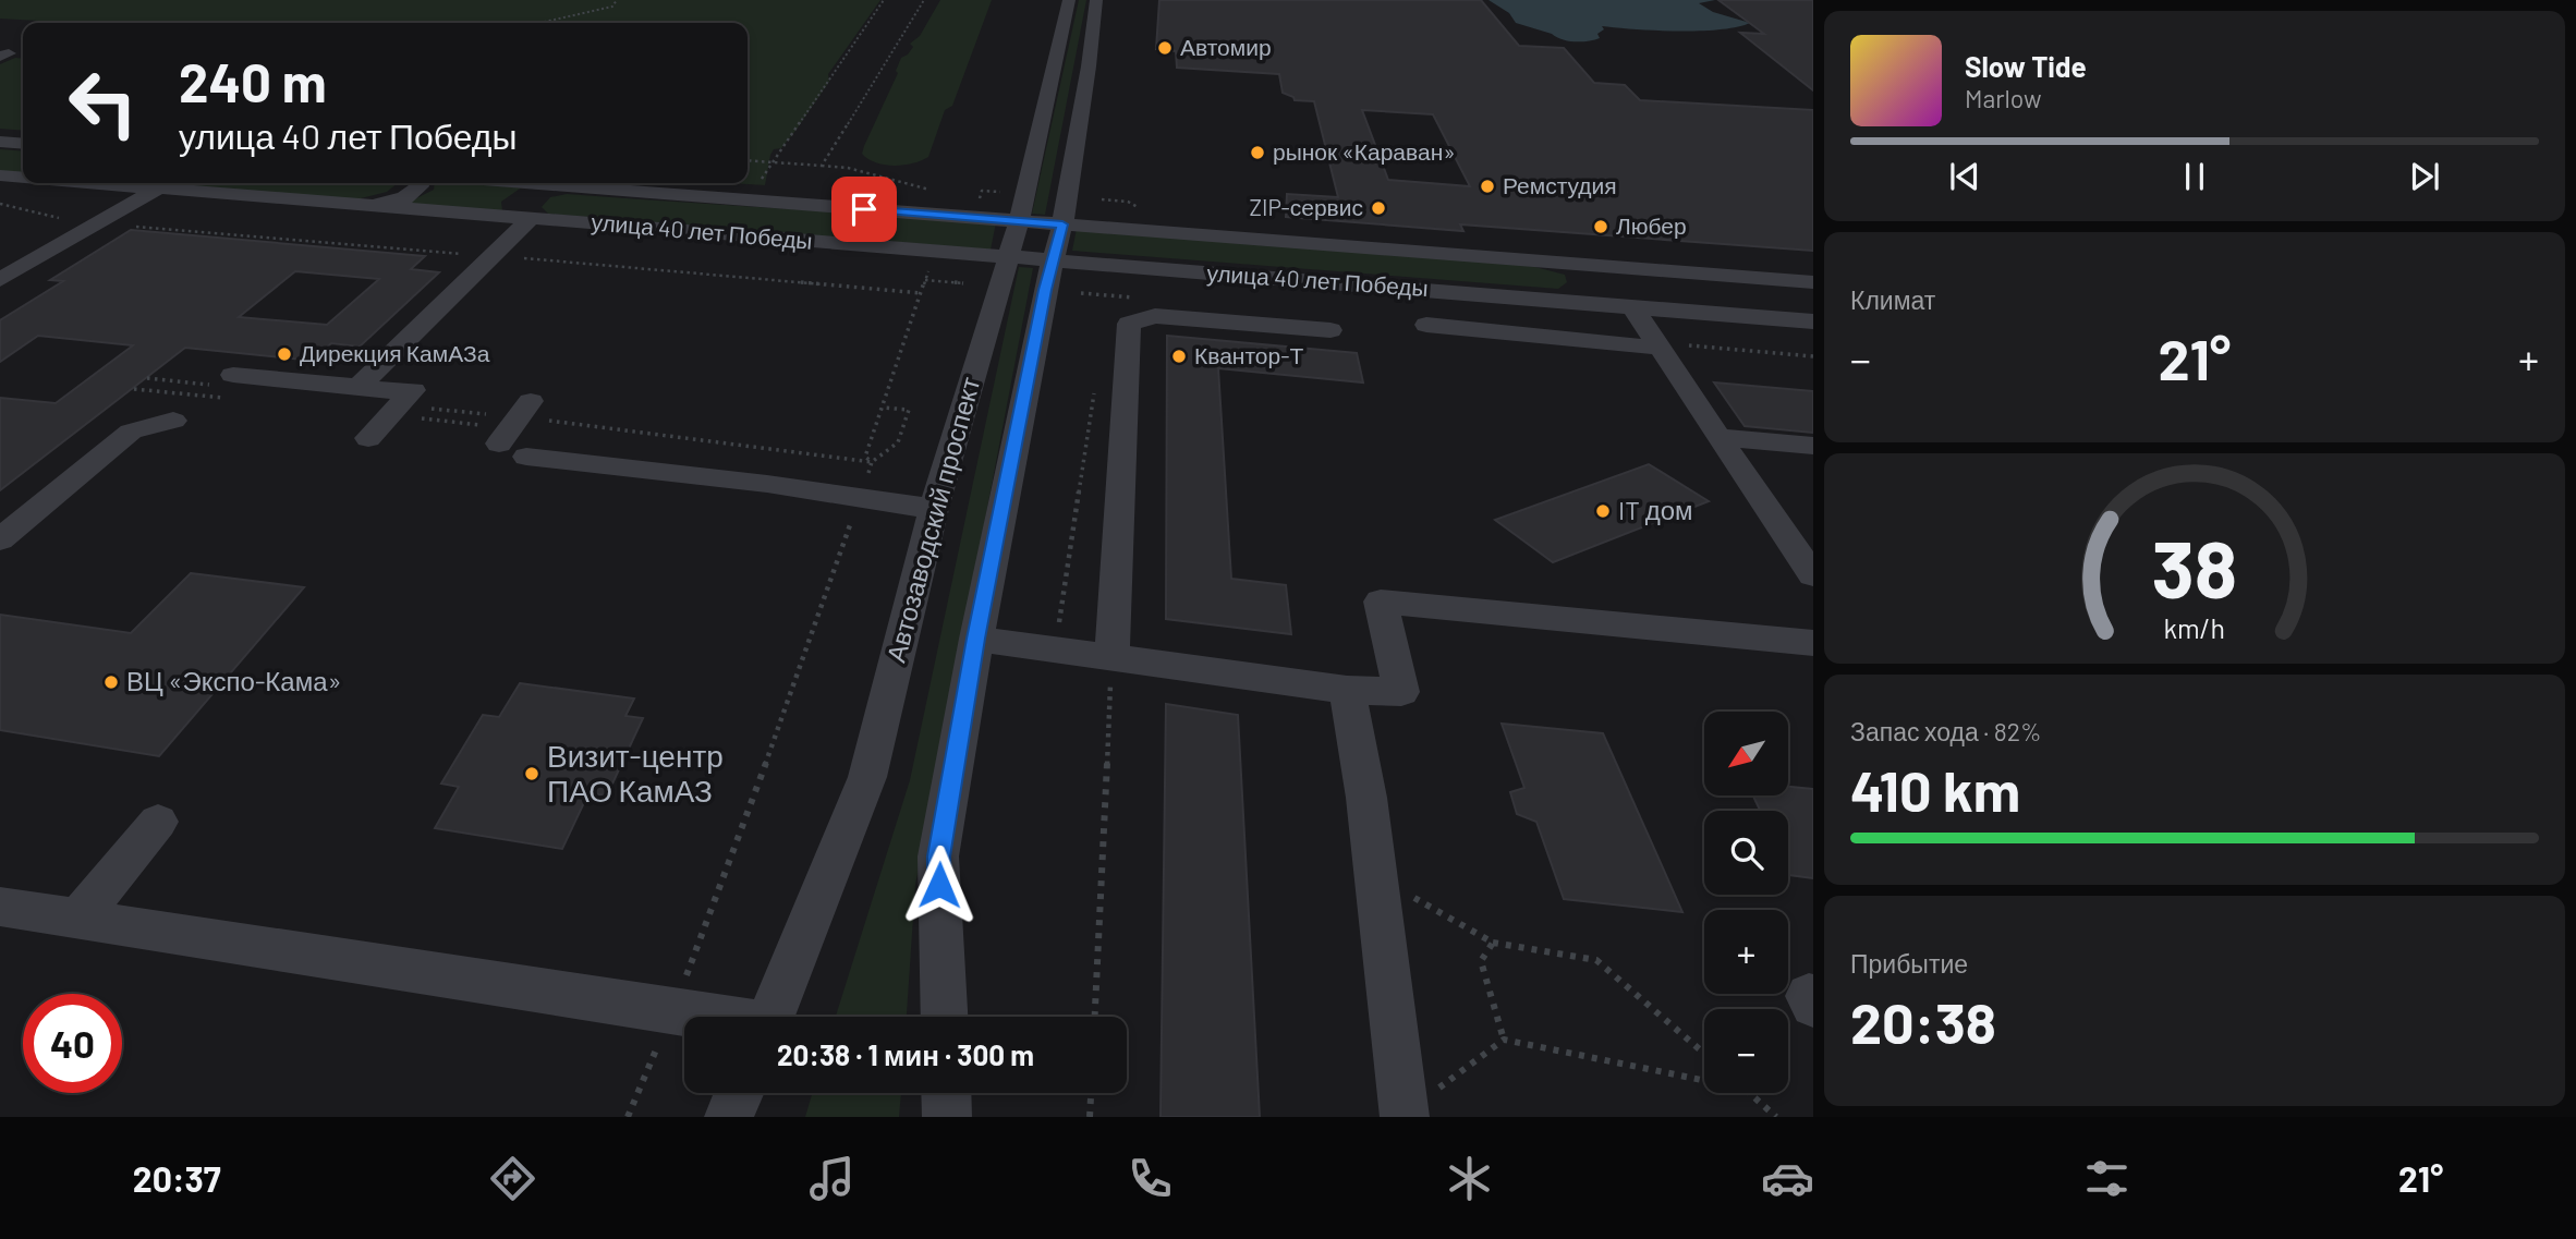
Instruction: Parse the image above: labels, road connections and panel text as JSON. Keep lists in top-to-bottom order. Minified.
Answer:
{"streets":{"street":["улица 40 лет Победы","Автозаводский проспект"]},"crossings":[["улица 40 лет Победы","Автозаводский проспект"]],"places":["Автомир","рынок «Караван»","Ремстудия","ZIP-сервис","Любер","Дирекция КамАЗа","Квантор-Т","IT дом","ВЦ «Экспо-Кама»","Визит-центр ПАО КамАЗ"],"north":"bottom left","page":{"turn":["240 m","улица 40 лет Победы"],"song":["Slow Tide","Marlow"],"tile":["Климат",["Запас хода · 82%","410 km"],["Прибытие","20:38"]],"heat":["−","21°","+"],"map_buttons":["+","−"],"limit":"40","trip":"20:38 · 1 мин · 300 m","tabs":["20:37","21°"],"gauge":["38","km/h"]}}
